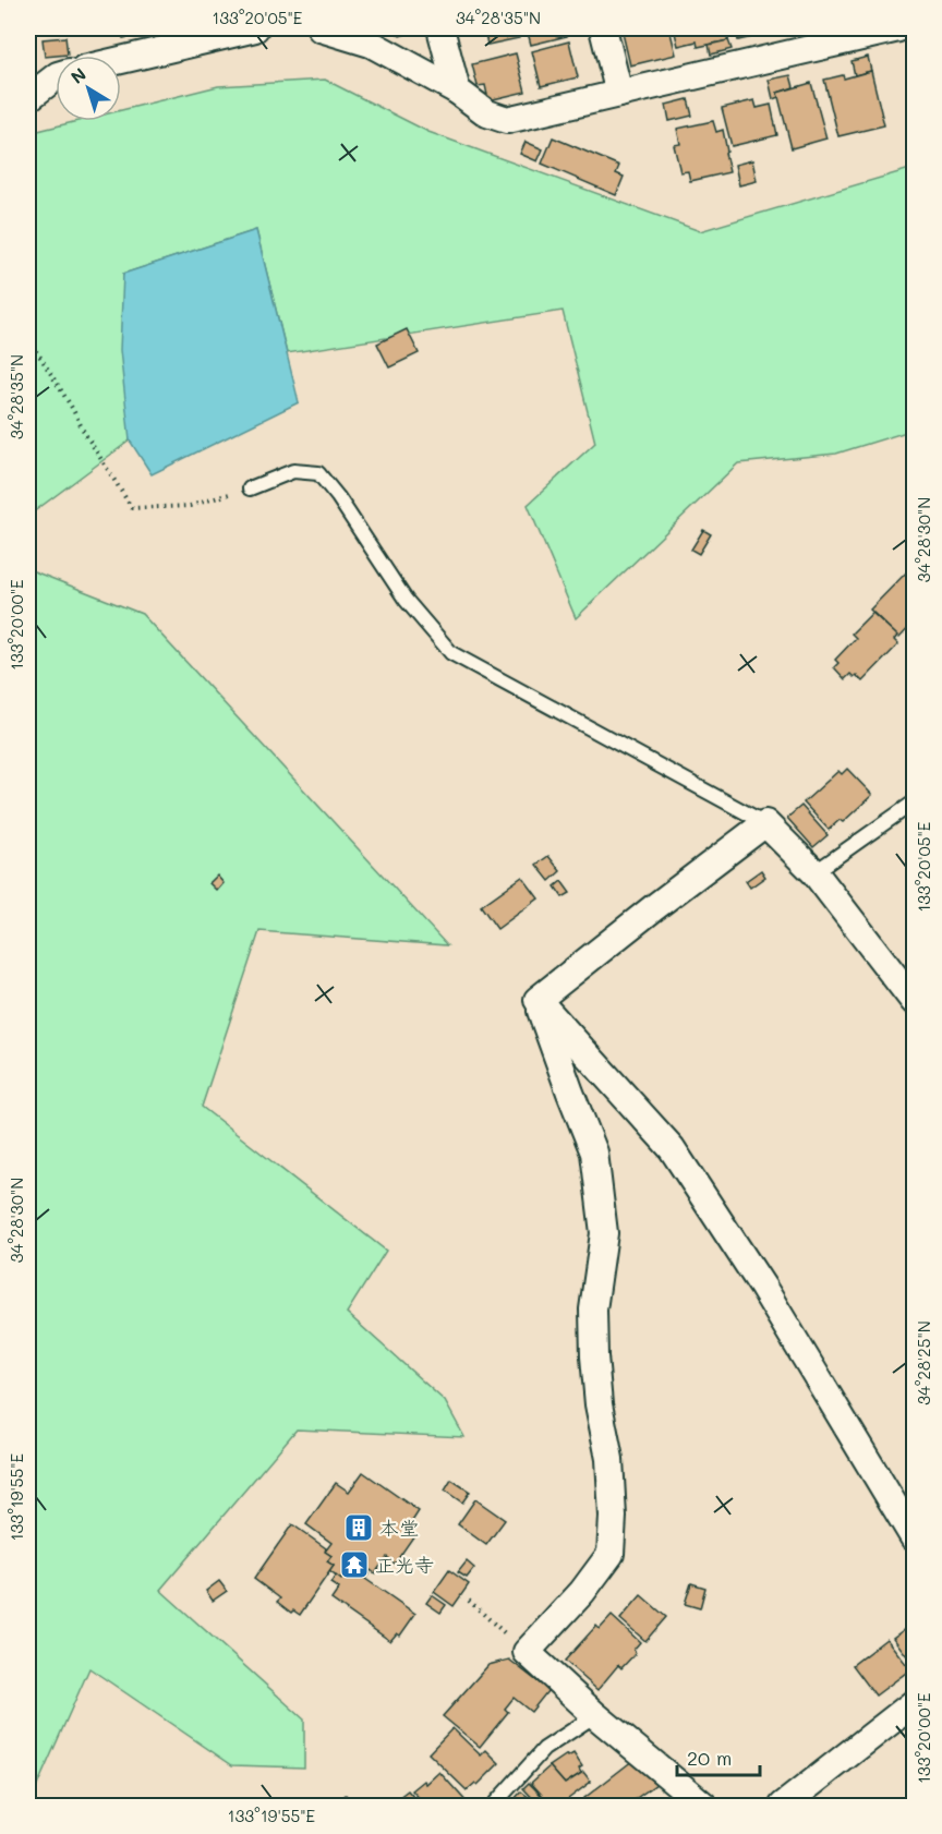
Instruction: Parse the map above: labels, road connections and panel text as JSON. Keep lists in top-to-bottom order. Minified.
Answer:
{"places":{"building":["本堂"],"temple":["正光寺"]},"scale_bar":"20 m","north":"top left","coordinates":["133°20'05\"E","34°28'35\"N","34°28'30\"N","133°20'00\"E","34°28'25\"N","133°19'55\"E"]}
